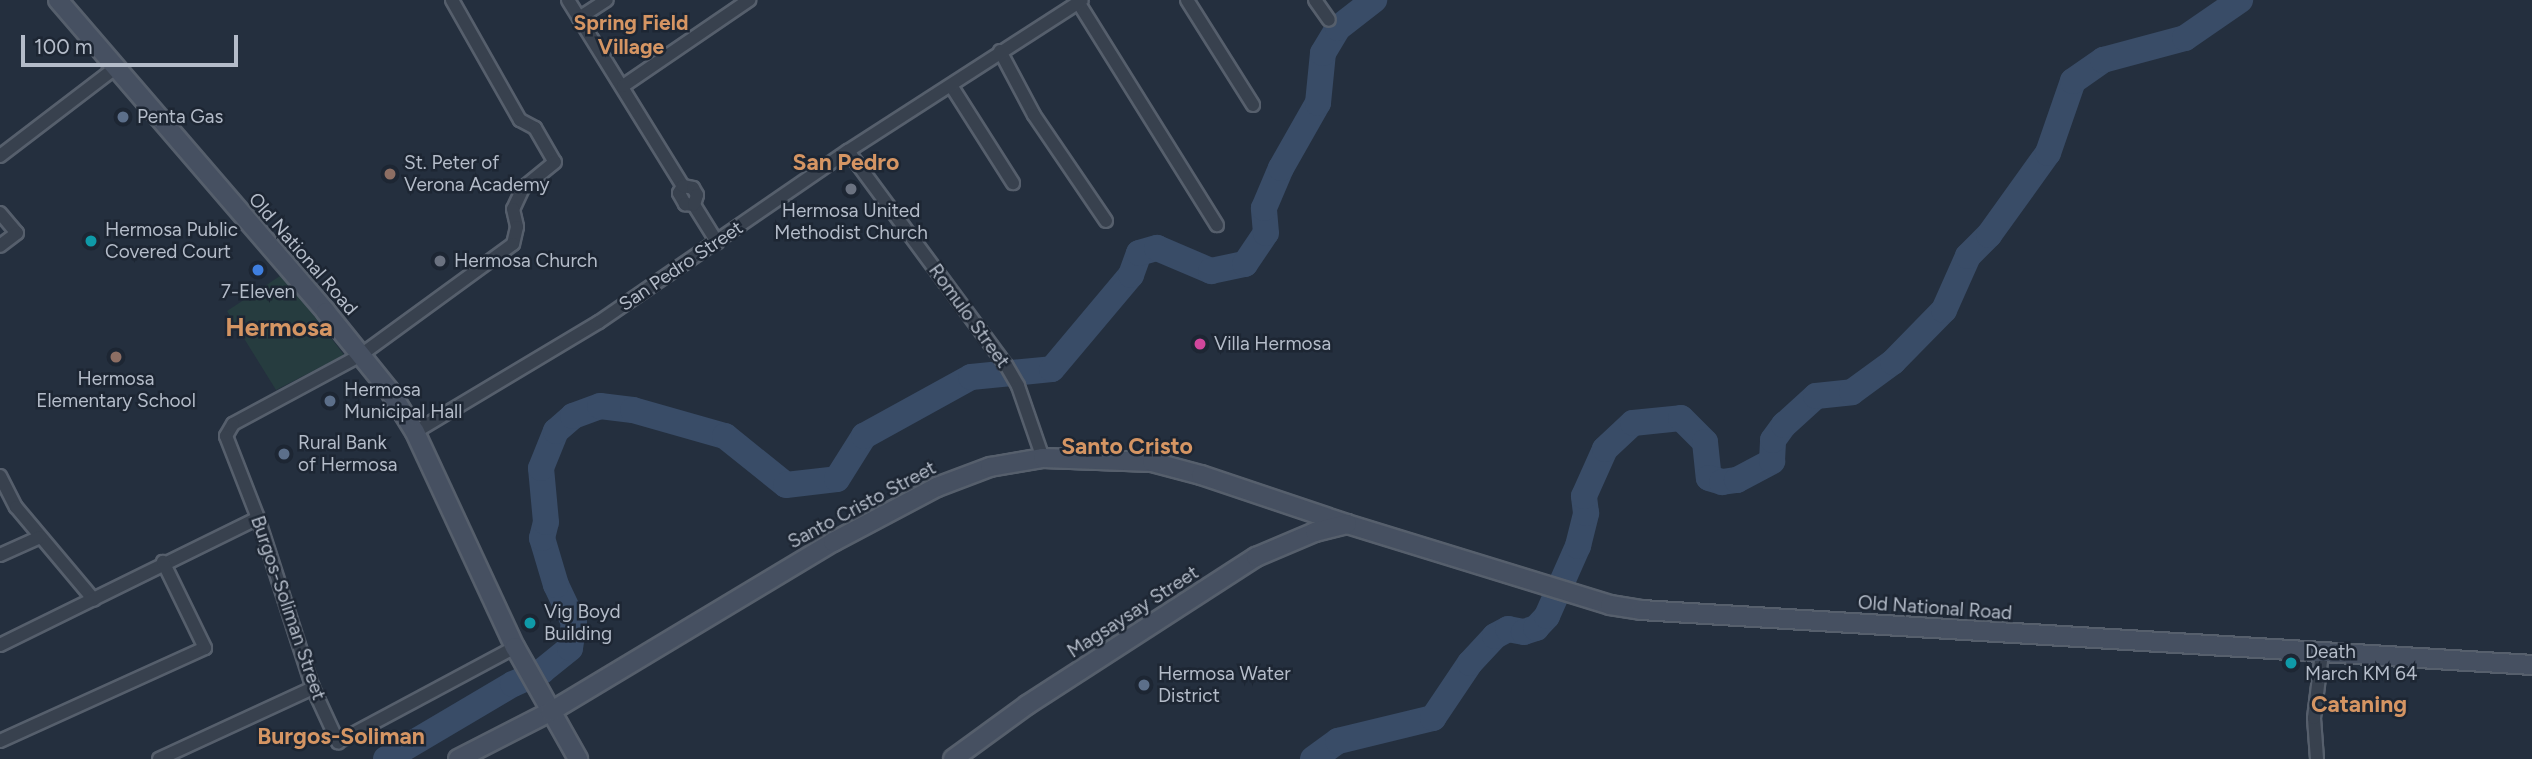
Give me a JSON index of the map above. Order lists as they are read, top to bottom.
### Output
{
  "streets": {
    "main road": ["Old National Road", "Santo Cristo Street", "Magsaysay Street"],
    "street": ["San Pedro Street", "Romulo Street", "Burgos-Soliman Street"]
  },
  "crossings": [
    ["Old National Road", "San Pedro Street"],
    ["Old National Road", "Santo Cristo Street"],
    ["Old National Road", "Burgos-Soliman Street"],
    ["Old National Road", "Magsaysay Street"],
    ["San Pedro Street", "Romulo Street"],
    ["Romulo Street", "Santo Cristo Street"],
    ["Santo Cristo Street", "Magsaysay Street"]
  ],
  "districts": [
    "Spring Field Village",
    "San Pedro",
    "Hermosa",
    "Santo Cristo",
    "Cataning",
    "Burgos-Soliman"
  ],
  "places": [
    "Penta Gas",
    "St. Peter of Verona Academy",
    "Hermosa United Methodist Church",
    "Hermosa Public Covered Court",
    "Hermosa Church",
    "7-Eleven",
    "Villa Hermosa",
    "Hermosa Elementary School",
    "Hermosa Municipal Hall",
    "Rural Bank of Hermosa",
    "Vig Boyd Building",
    "Death March KM 64",
    "Hermosa Water District"
  ],
  "scale_bar": "100 m"
}
